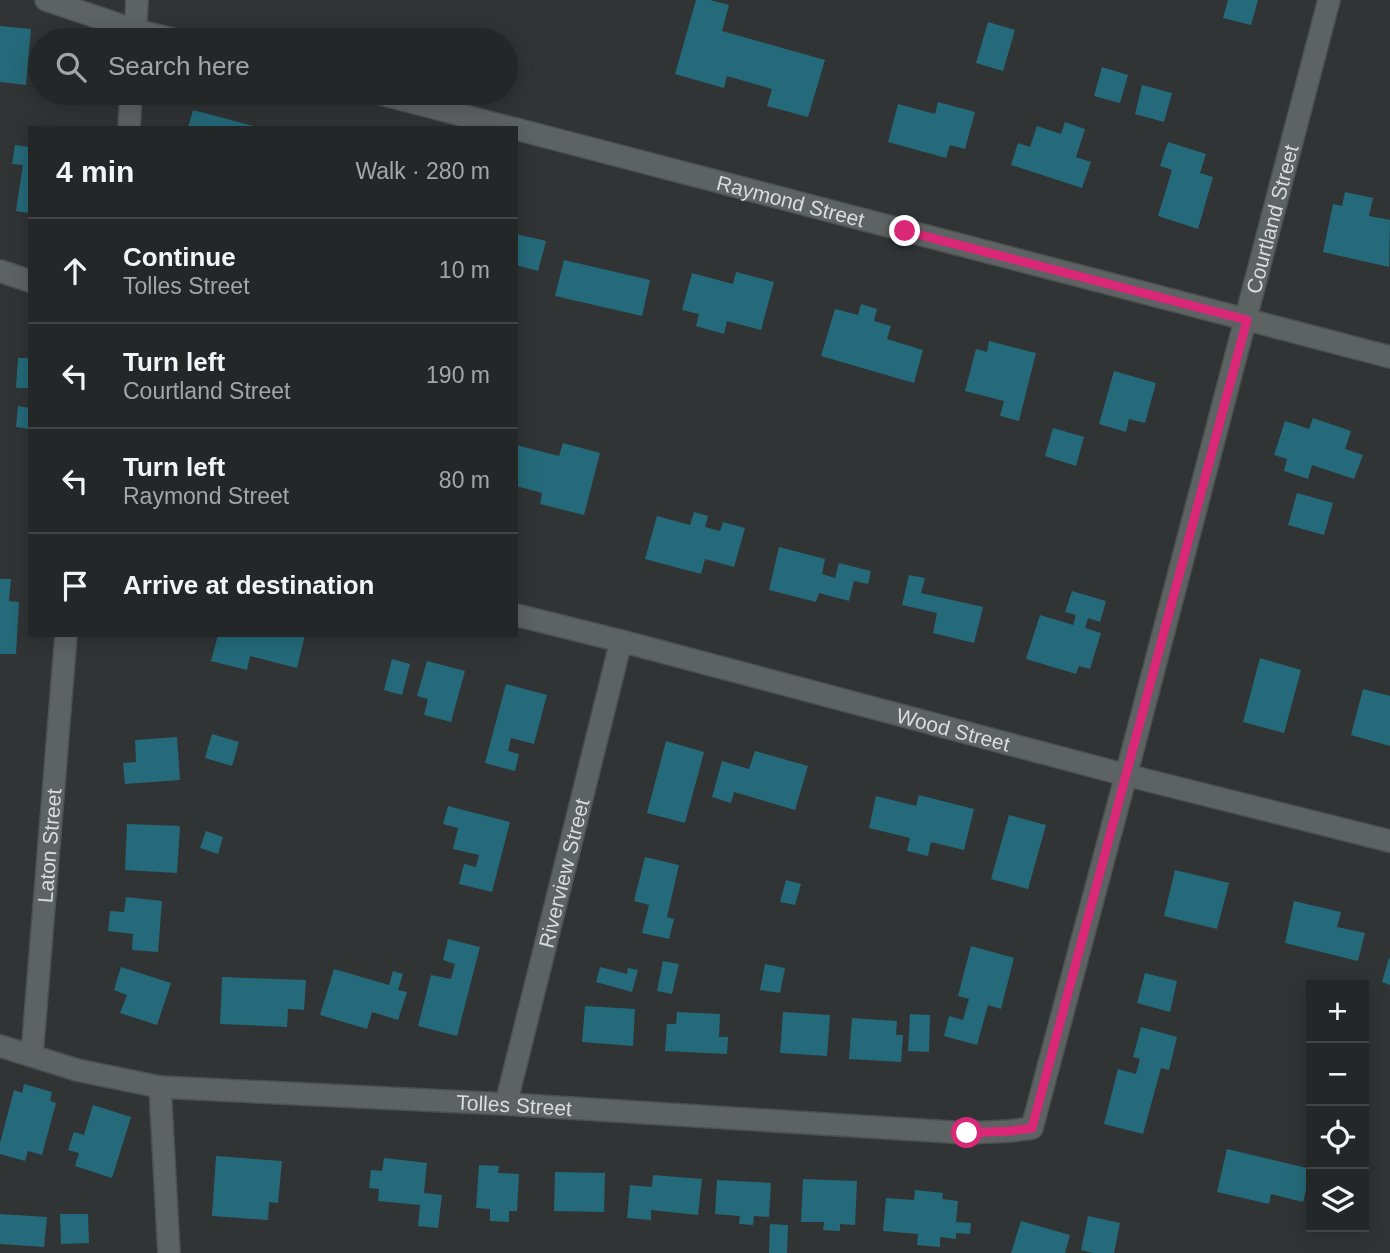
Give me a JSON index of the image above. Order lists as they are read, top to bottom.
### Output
{
  "streets": {
    "street": [
      "Raymond Street",
      "Courtland Street",
      "Wood Street",
      "Laton Street",
      "Riverview Street",
      "Tolles Street"
    ]
  },
  "crossings": [
    ["Raymond Street", "Courtland Street"],
    ["Courtland Street", "Wood Street"],
    ["Courtland Street", "Tolles Street"],
    ["Wood Street", "Riverview Street"],
    ["Laton Street", "Tolles Street"],
    ["Riverview Street", "Tolles Street"]
  ],
  "page": {
    "search": "Search here",
    "heading": ["4 min", "Walk · 280 m"],
    "list": [
      ["Continue", "Tolles Street", "10 m"],
      ["Turn left", "Courtland Street", "190 m"],
      ["Turn left", "Raymond Street", "80 m"],
      "Arrive at destination"
    ],
    "map_buttons": ["+", "−"]
  }
}
